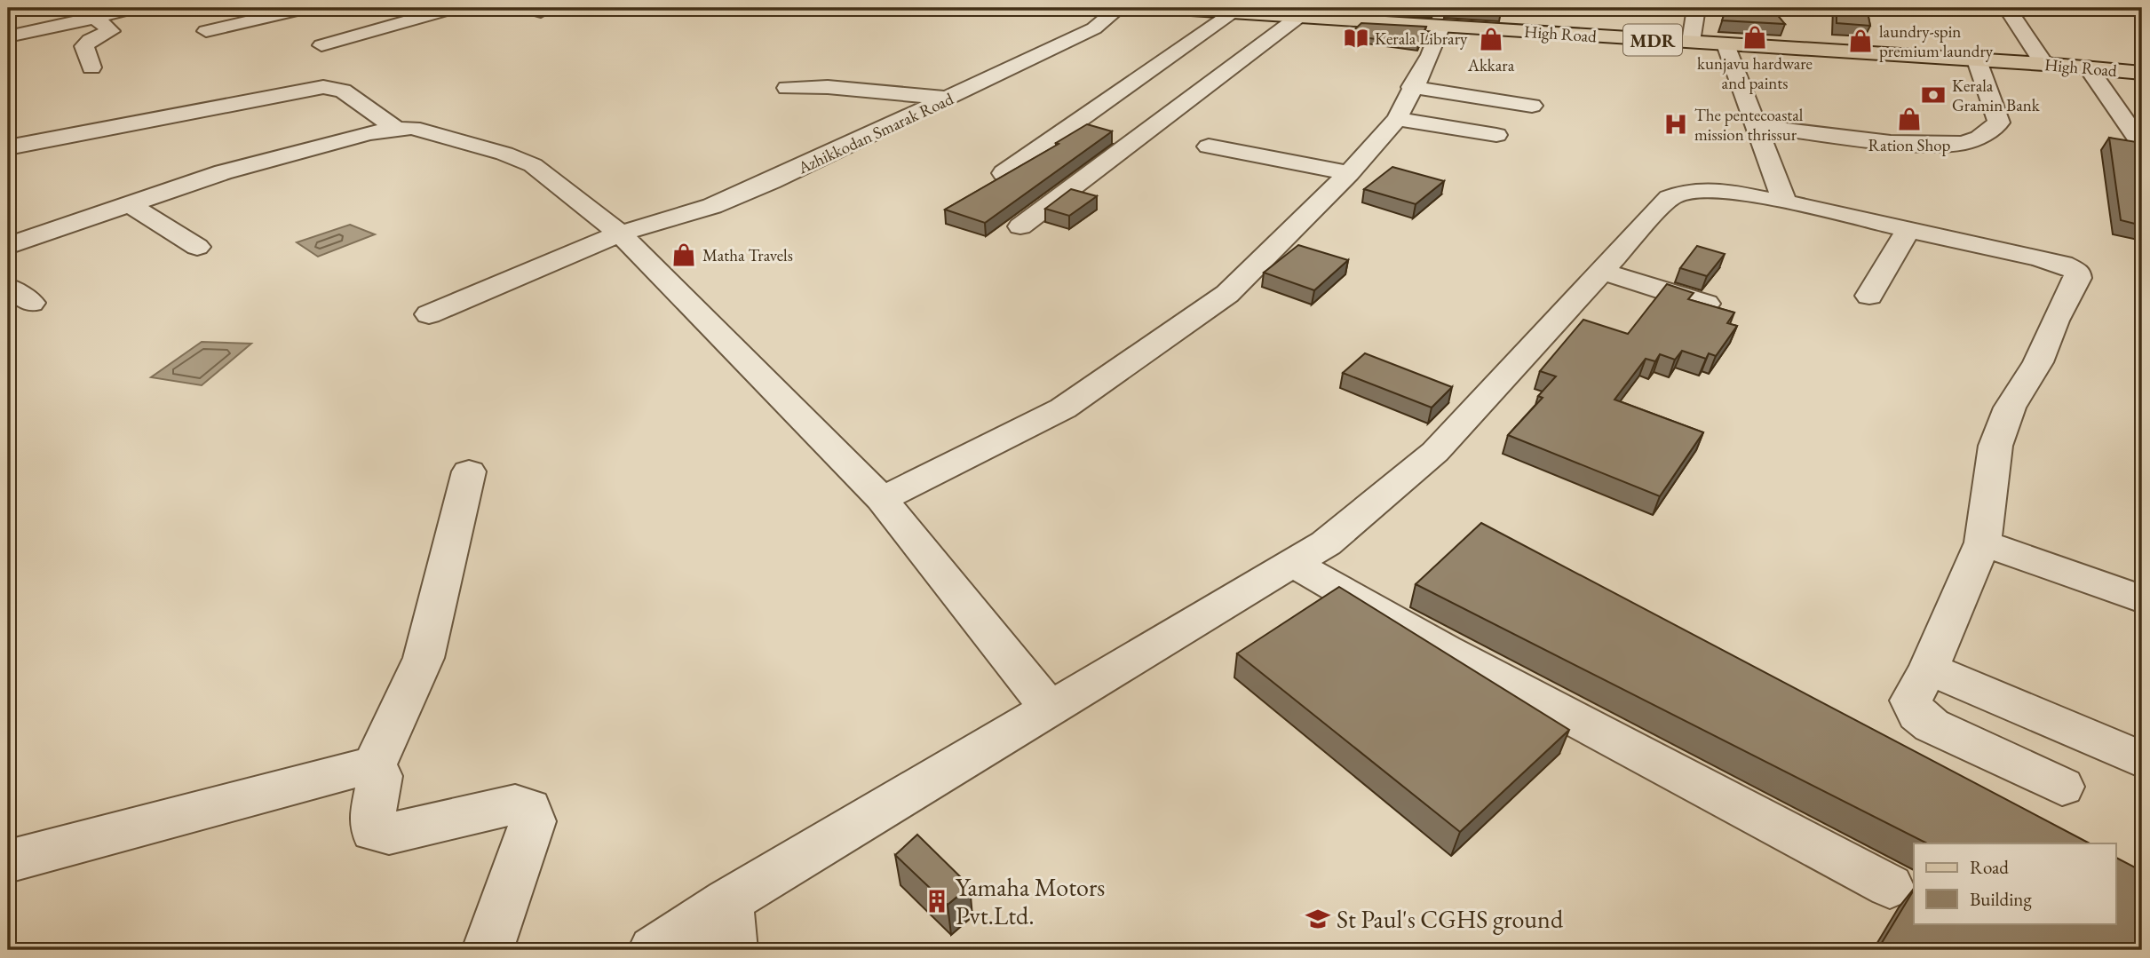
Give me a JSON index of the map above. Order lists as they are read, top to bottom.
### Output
{
  "streets": {
    "main road": ["High Road", "MDR"],
    "street": ["Azhikkodan Smarak Road"]
  },
  "places": {
    "shop": [
      "kunjavu hardware and paints",
      "Akkara",
      "laundry-spin premium laundry",
      "Ration Shop",
      "Matha Travels"
    ],
    "library": ["Kerala Library"],
    "bank": ["Kerala Gramin Bank"],
    "hospital": ["The pentecoastal mission thrissur"],
    "building": ["Yamaha Motors Pvt.Ltd."],
    "school or university": ["St Paul's CGHS ground"]
  },
  "legend": ["Road", "Building"]
}
